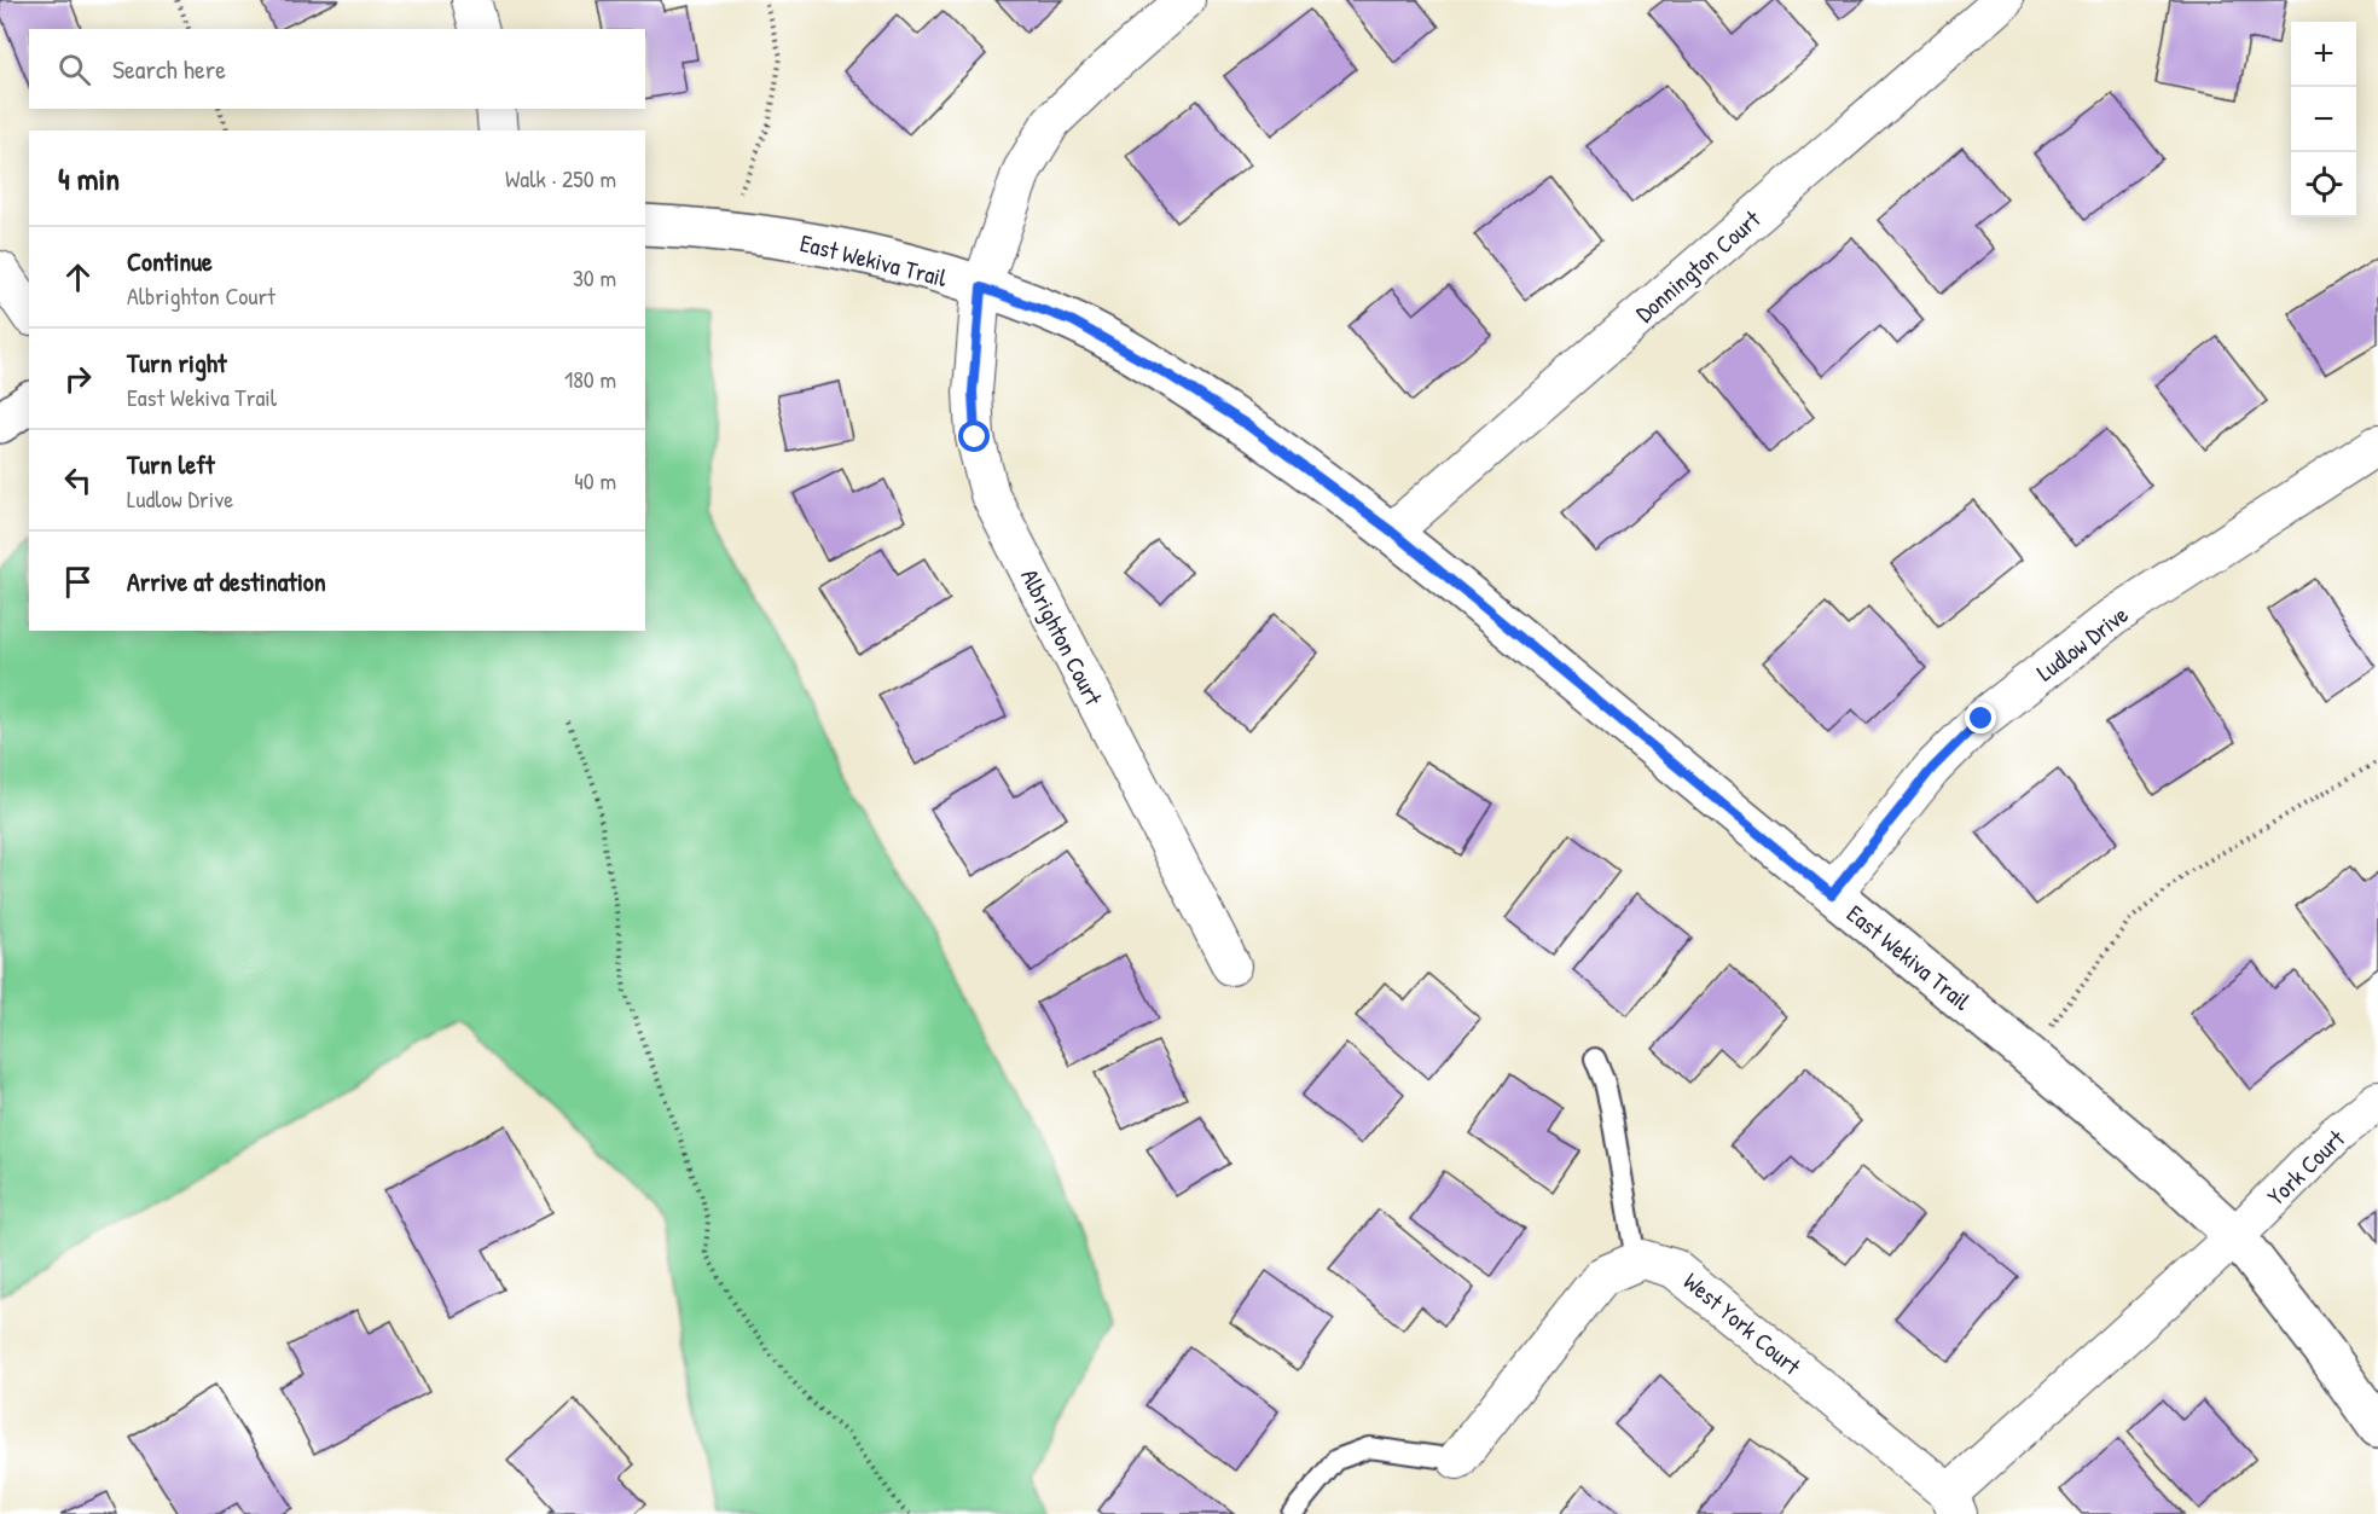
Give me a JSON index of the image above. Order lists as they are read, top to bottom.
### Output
{
  "streets": {
    "street": [
      "East Wekiva Trail",
      "Donnington Court",
      "Albrighton Court",
      "Ludlow Drive",
      "York Court",
      "West York Court"
    ]
  },
  "crossings": [
    ["East Wekiva Trail", "Donnington Court"],
    ["East Wekiva Trail", "Albrighton Court"],
    ["East Wekiva Trail", "Ludlow Drive"],
    ["East Wekiva Trail", "York Court"],
    ["East Wekiva Trail", "West York Court"],
    ["York Court", "West York Court"]
  ],
  "page": {
    "map_buttons": ["+", "−"],
    "search": "Search here",
    "heading": ["4 min", "Walk · 250 m"],
    "list": [
      ["Continue", "Albrighton Court", "30 m"],
      ["Turn right", "East Wekiva Trail", "180 m"],
      ["Turn left", "Ludlow Drive", "40 m"],
      "Arrive at destination"
    ]
  }
}
